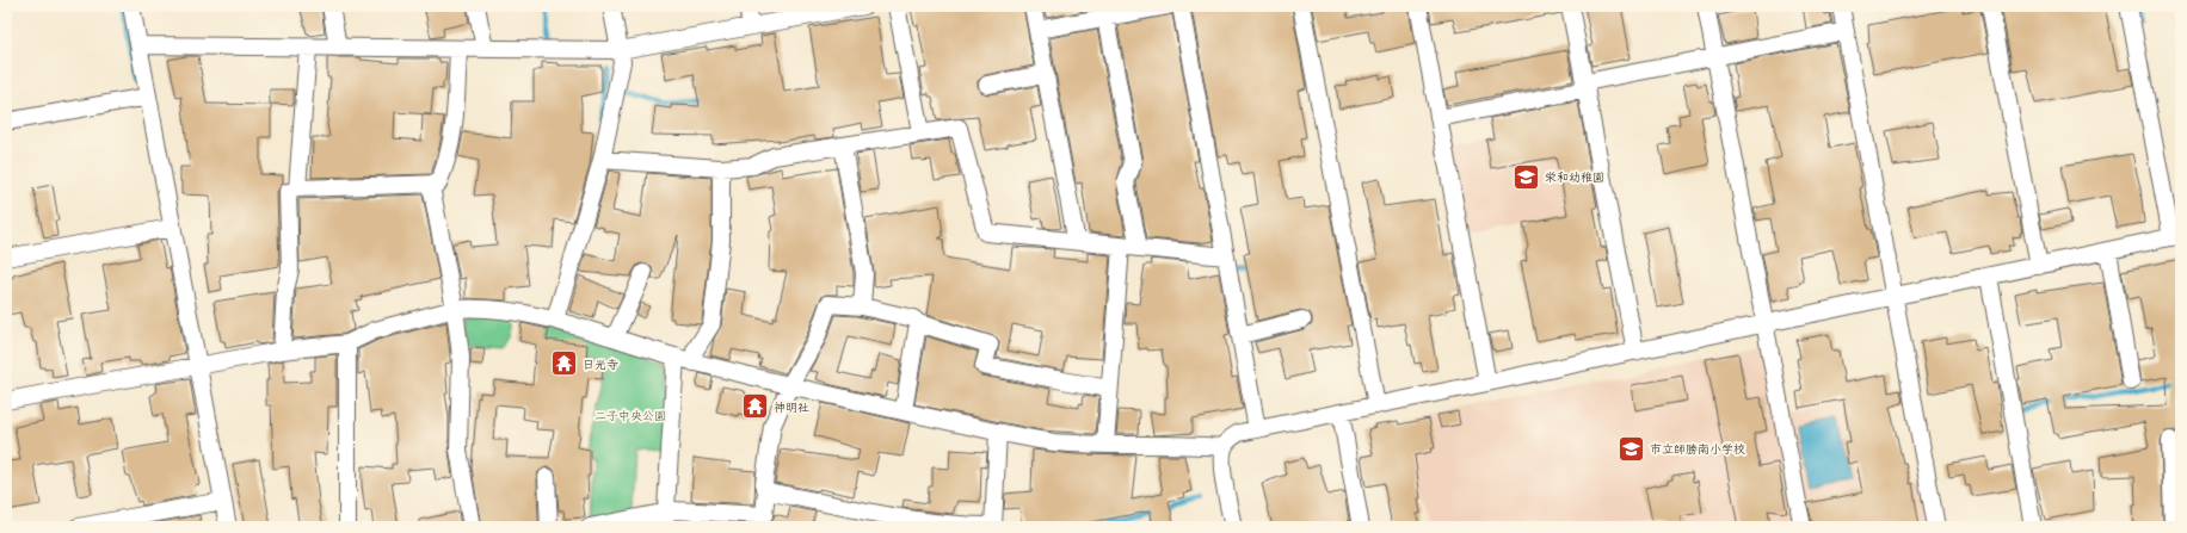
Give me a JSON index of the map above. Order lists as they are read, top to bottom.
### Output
{
  "parks": ["二子中央公園"],
  "places": {
    "school or university": ["栄和幼稚園", "市立師勝南小学校"],
    "temple": ["日光寺", "神明社"]
  }
}
